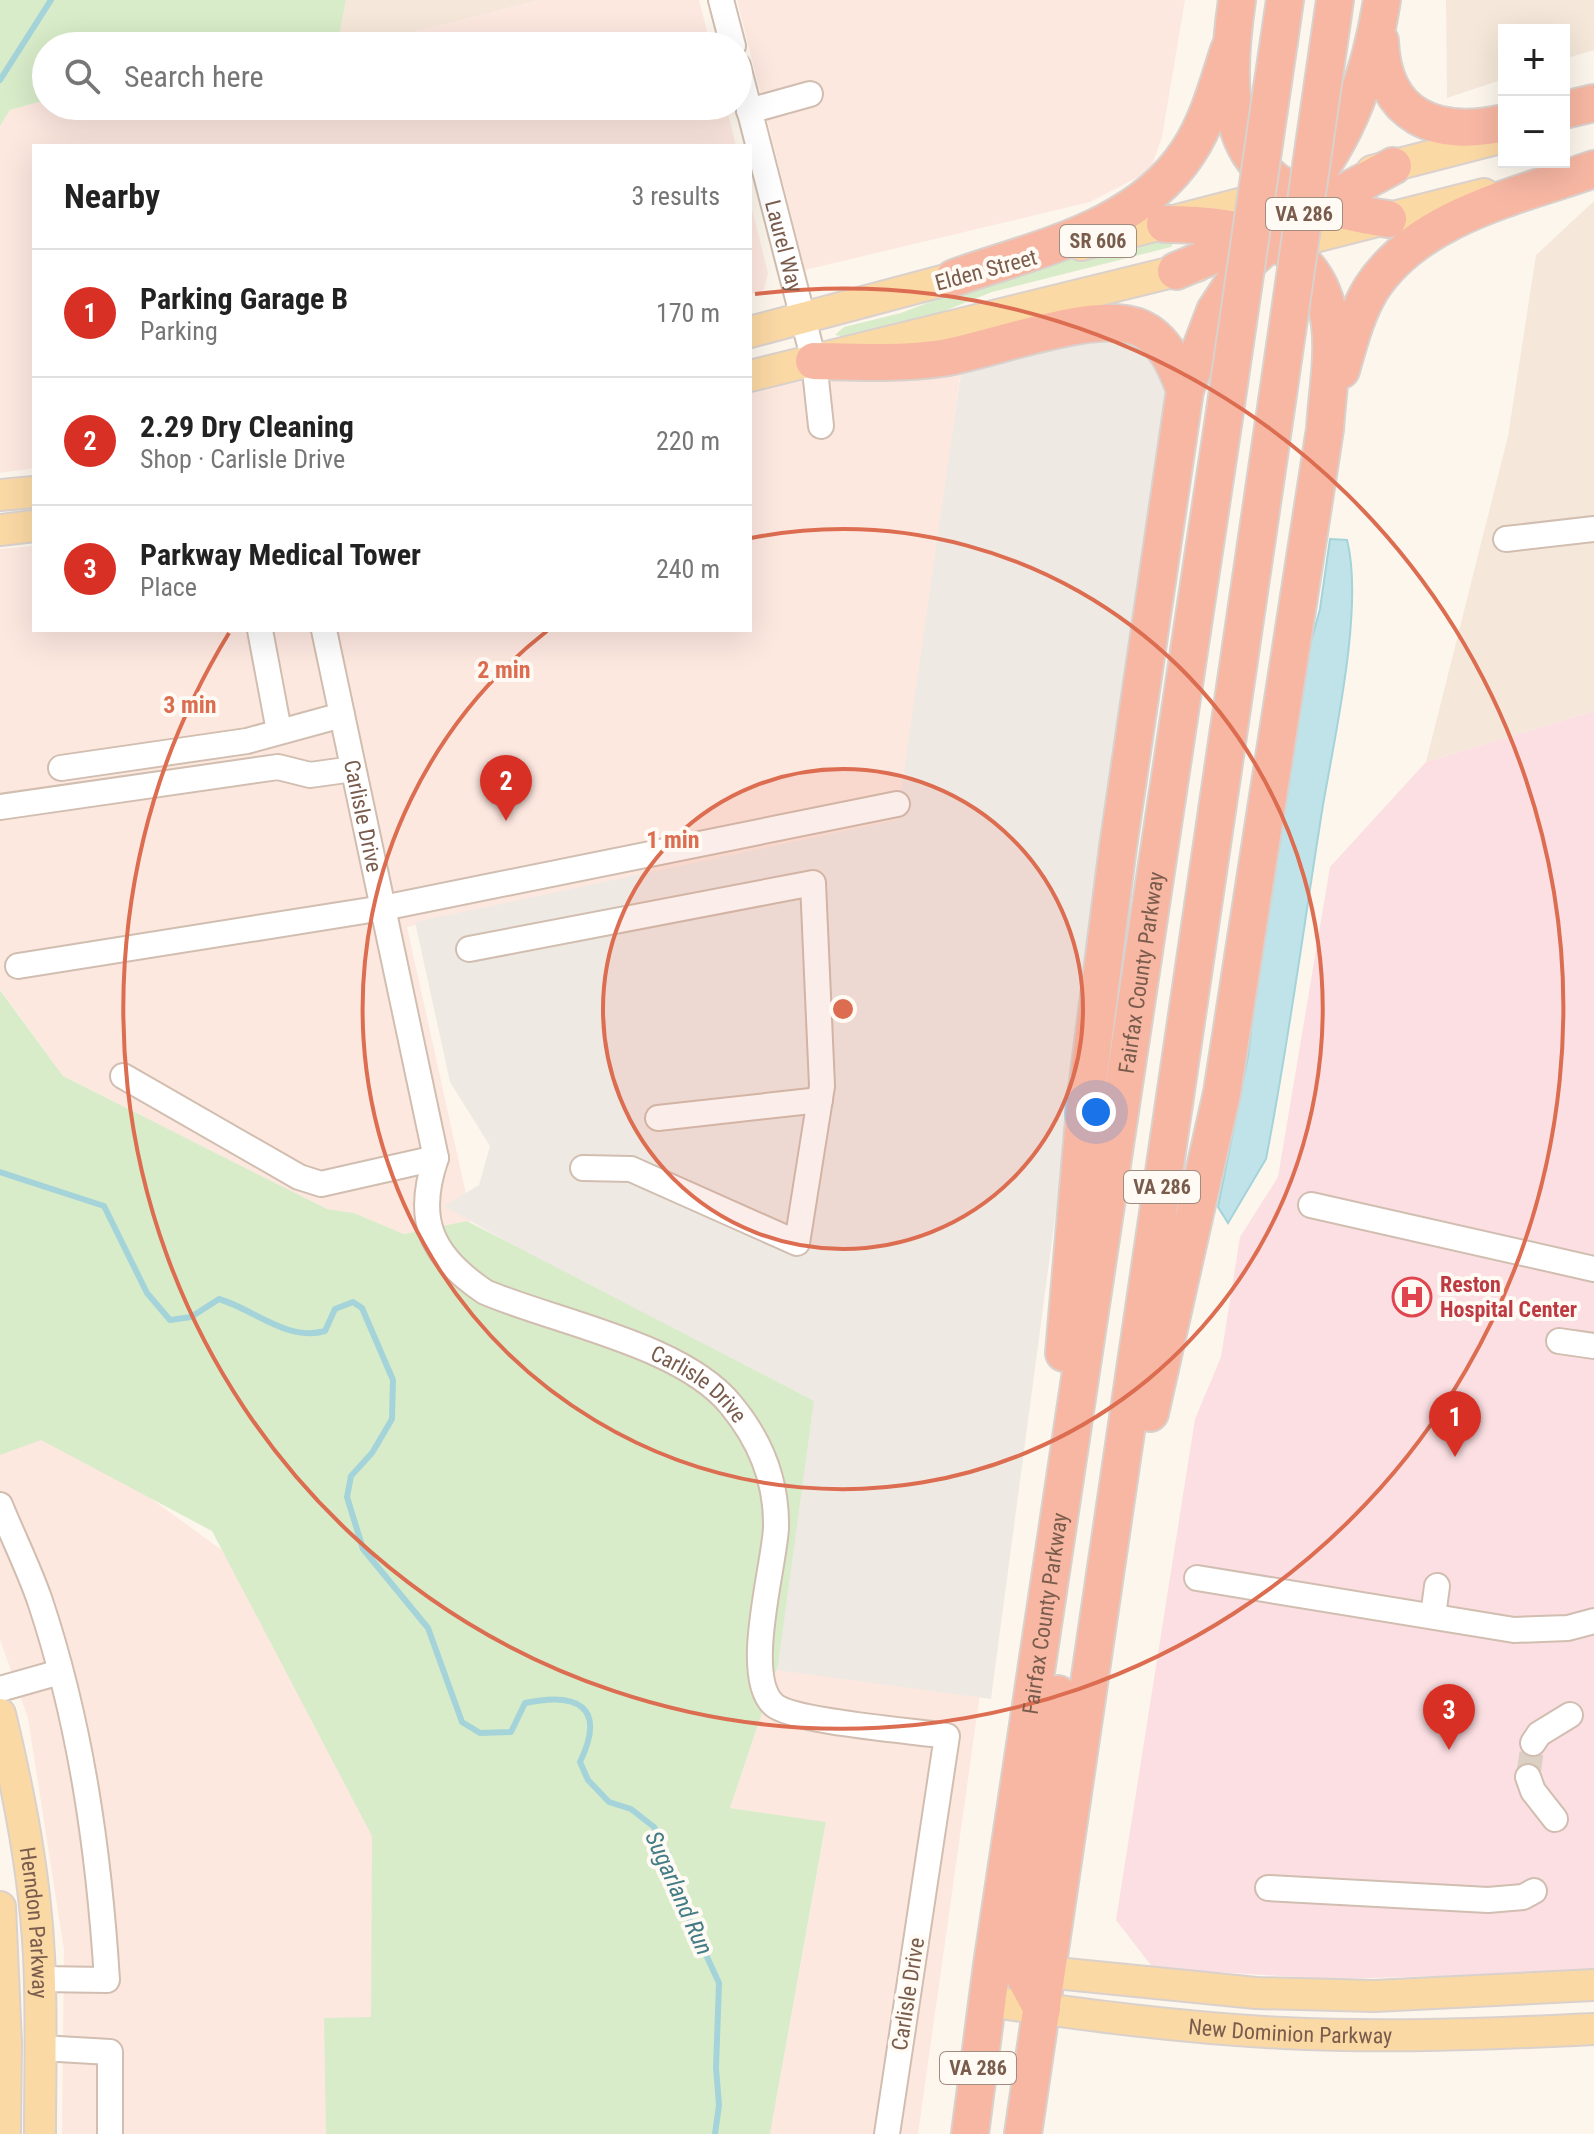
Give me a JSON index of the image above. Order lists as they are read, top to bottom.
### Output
{
  "streets": {
    "highway": ["VA 286", "Fairfax County Parkway"],
    "main road": [
      "SR 606",
      "Elden Street",
      "Herndon Parkway",
      "New Dominion Parkway"
    ],
    "street": ["Laurel Way", "Carlisle Drive"]
  },
  "crossings": [
    ["SR 606", "Laurel Way"],
    ["Laurel Way", "Elden Street"],
    ["Fairfax County Parkway", "New Dominion Parkway"]
  ],
  "water": ["Sugarland Run"],
  "places": {
    "hospital": ["Reston Hospital Center"]
  },
  "page": {
    "map_buttons": ["+", "−"],
    "search": "Search here",
    "heading": ["Nearby", "3 results"],
    "list": [
      {
        "mark": "1",
        "name": "Parking Garage B",
        "note": "Parking",
        "value": "170 m"
      },
      {
        "mark": "2",
        "name": "2.29 Dry Cleaning",
        "note": "Shop · Carlisle Drive",
        "value": "220 m"
      },
      {
        "mark": "3",
        "name": "Parkway Medical Tower",
        "note": "Place",
        "value": "240 m"
      }
    ],
    "pins": ["2", "1", "3"]
  },
  "rings": ["2 min", "3 min", "1 min"]
}
